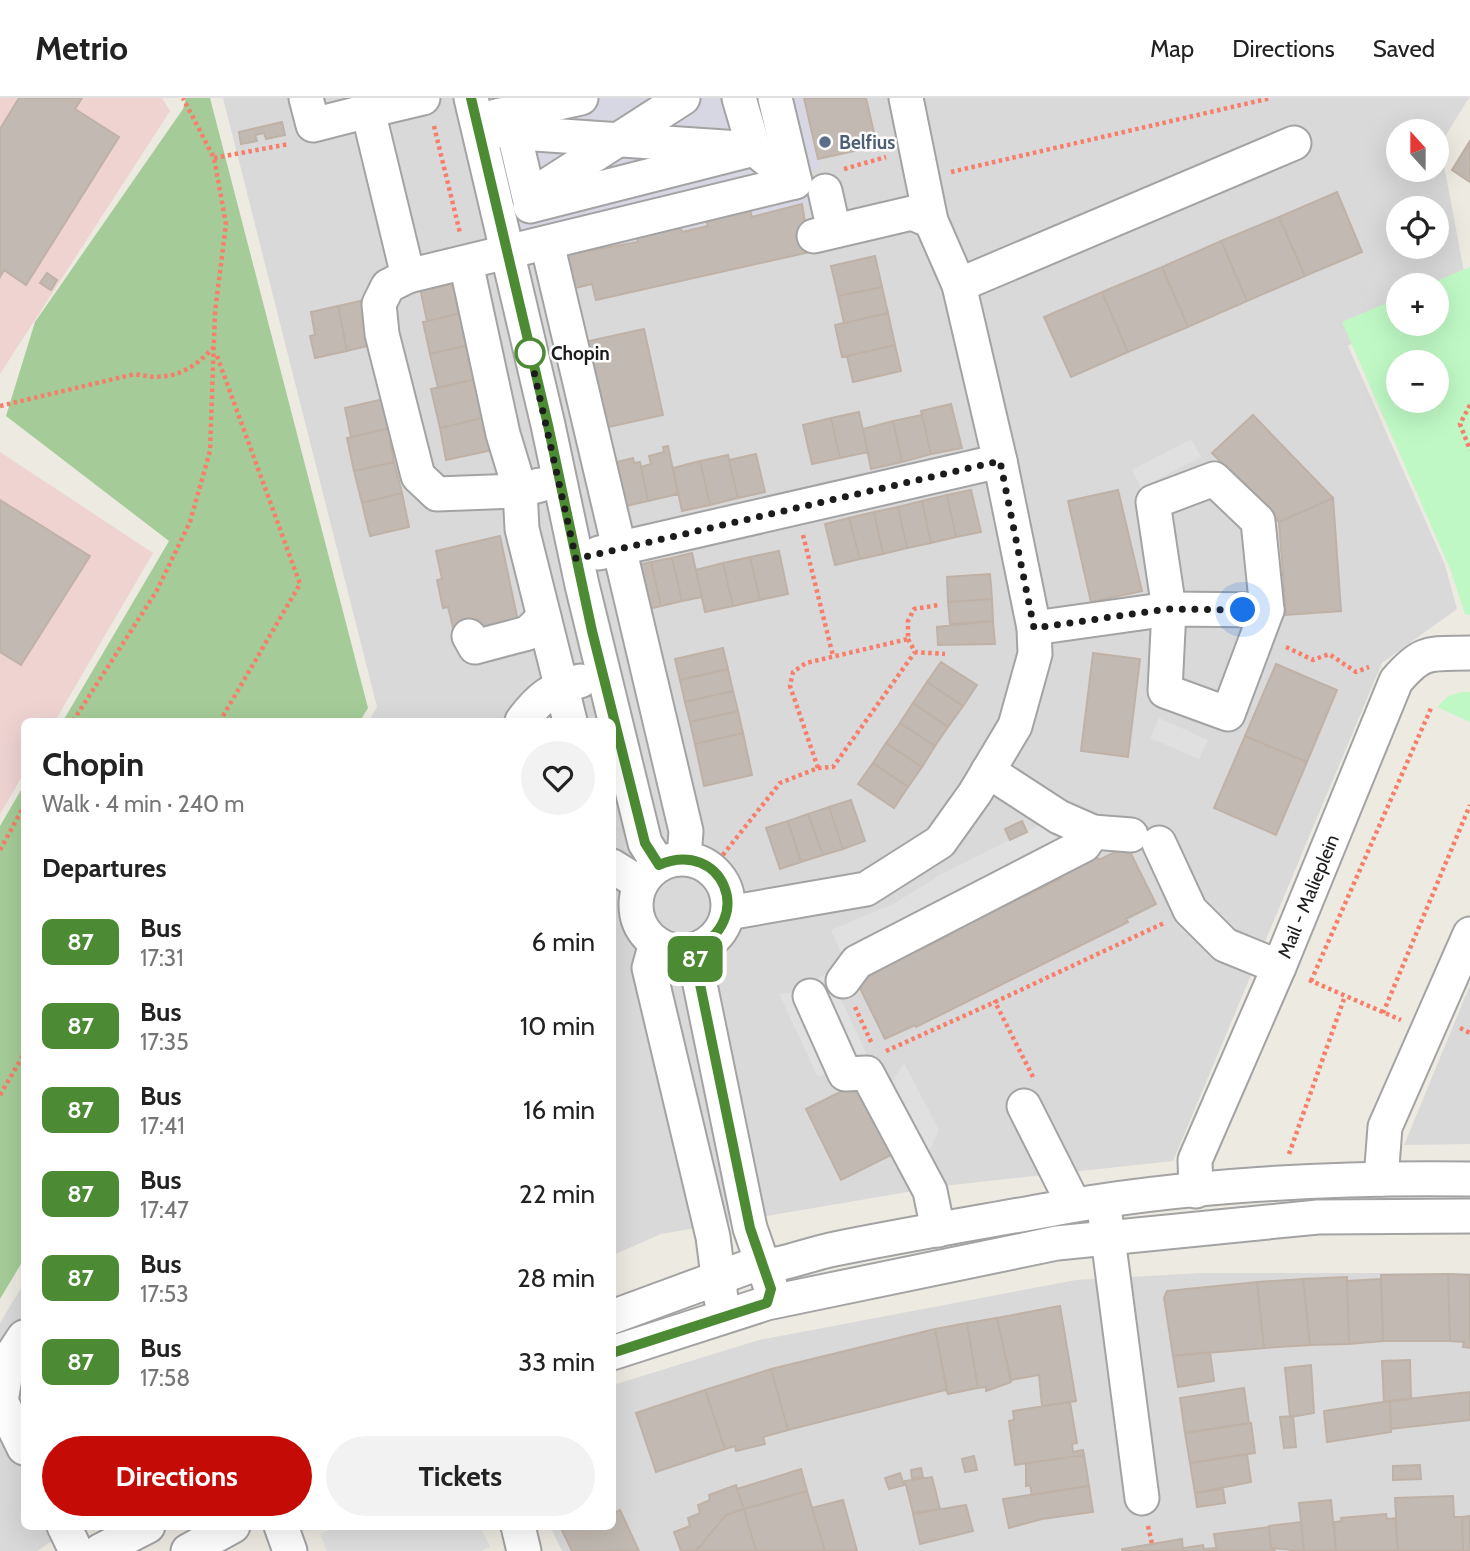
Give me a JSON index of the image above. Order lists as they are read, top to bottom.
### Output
{
  "streets": {
    "street": ["Mail - Malieplein"]
  },
  "places": ["Belfius", "Chopin"],
  "lines": ["bus line 87"],
  "north": "top",
  "page": {
    "header": "Metrio",
    "nav": ["Map", "Directions", "Saved"],
    "on_map": "87",
    "map_buttons": ["+", "−"],
    "heading": [
      ["Chopin", "Walk · 4 min · 240 m"],
      "Departures"
    ],
    "list": [
      {
        "mark": "87",
        "name": "Bus",
        "note": "17:31",
        "value": "6 min"
      },
      {
        "mark": "87",
        "name": "Bus",
        "note": "17:35",
        "value": "10 min"
      },
      {
        "mark": "87",
        "name": "Bus",
        "note": "17:41",
        "value": "16 min"
      },
      {
        "mark": "87",
        "name": "Bus",
        "note": "17:47",
        "value": "22 min"
      },
      {
        "mark": "87",
        "name": "Bus",
        "note": "17:53",
        "value": "28 min"
      },
      {
        "mark": "87",
        "name": "Bus",
        "note": "17:58",
        "value": "33 min"
      }
    ],
    "buttons": ["Directions", "Tickets"]
  }
}
